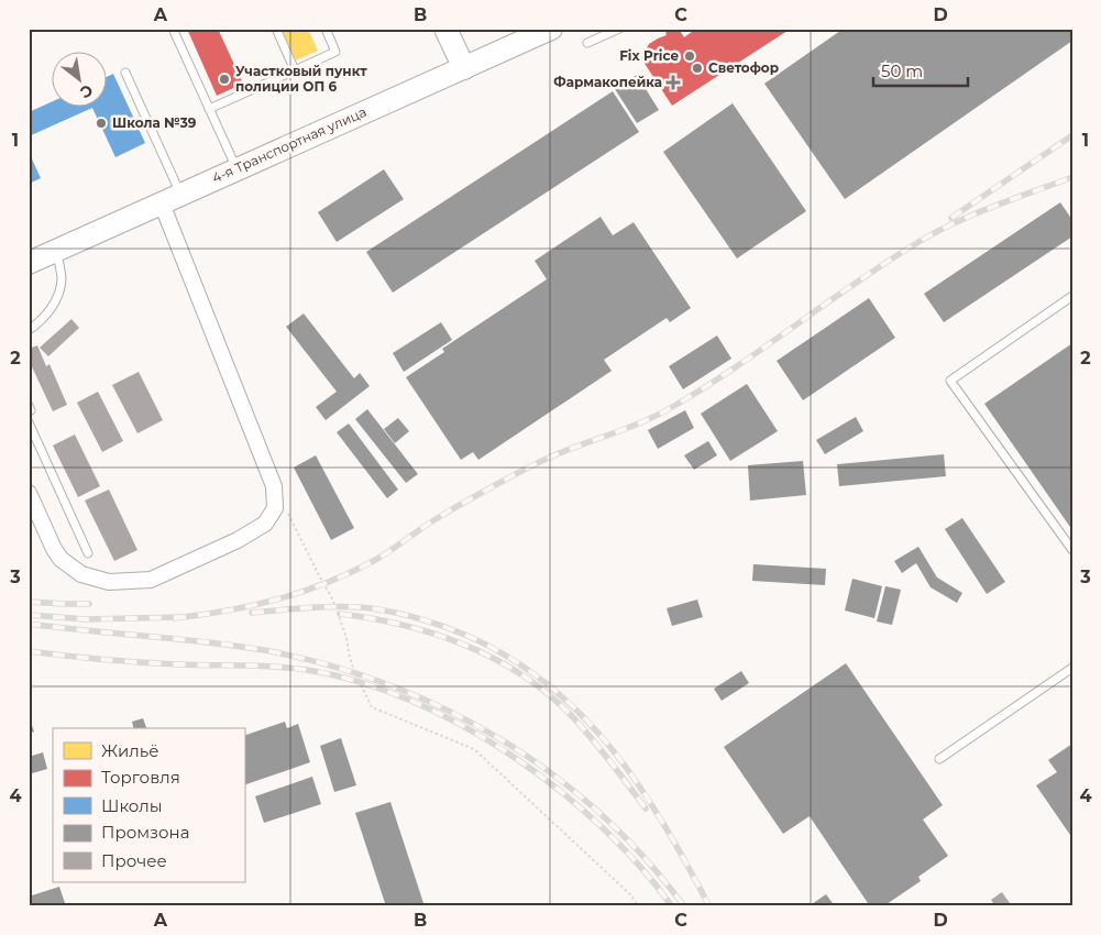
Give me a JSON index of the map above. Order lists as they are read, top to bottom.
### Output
{
  "streets": {
    "main road": ["4-я Транспортная улица"]
  },
  "places": {
    "other": [
      "Fix Price",
      "Светофор",
      "Участковый пункт полиции ОП 6",
      "Школа №39"
    ],
    "health": ["Фармакопейка"]
  },
  "legend": [
    "Жильё",
    "Торговля",
    "Школы",
    "Промзона",
    "Прочее"
  ],
  "scale_bar": "50 m",
  "north": "bottom right",
  "grid": {
    "columns": [
      "A",
      "B",
      "C",
      "D"
    ],
    "rows": [
      "1",
      "2",
      "3",
      "4"
    ]
  }
}
